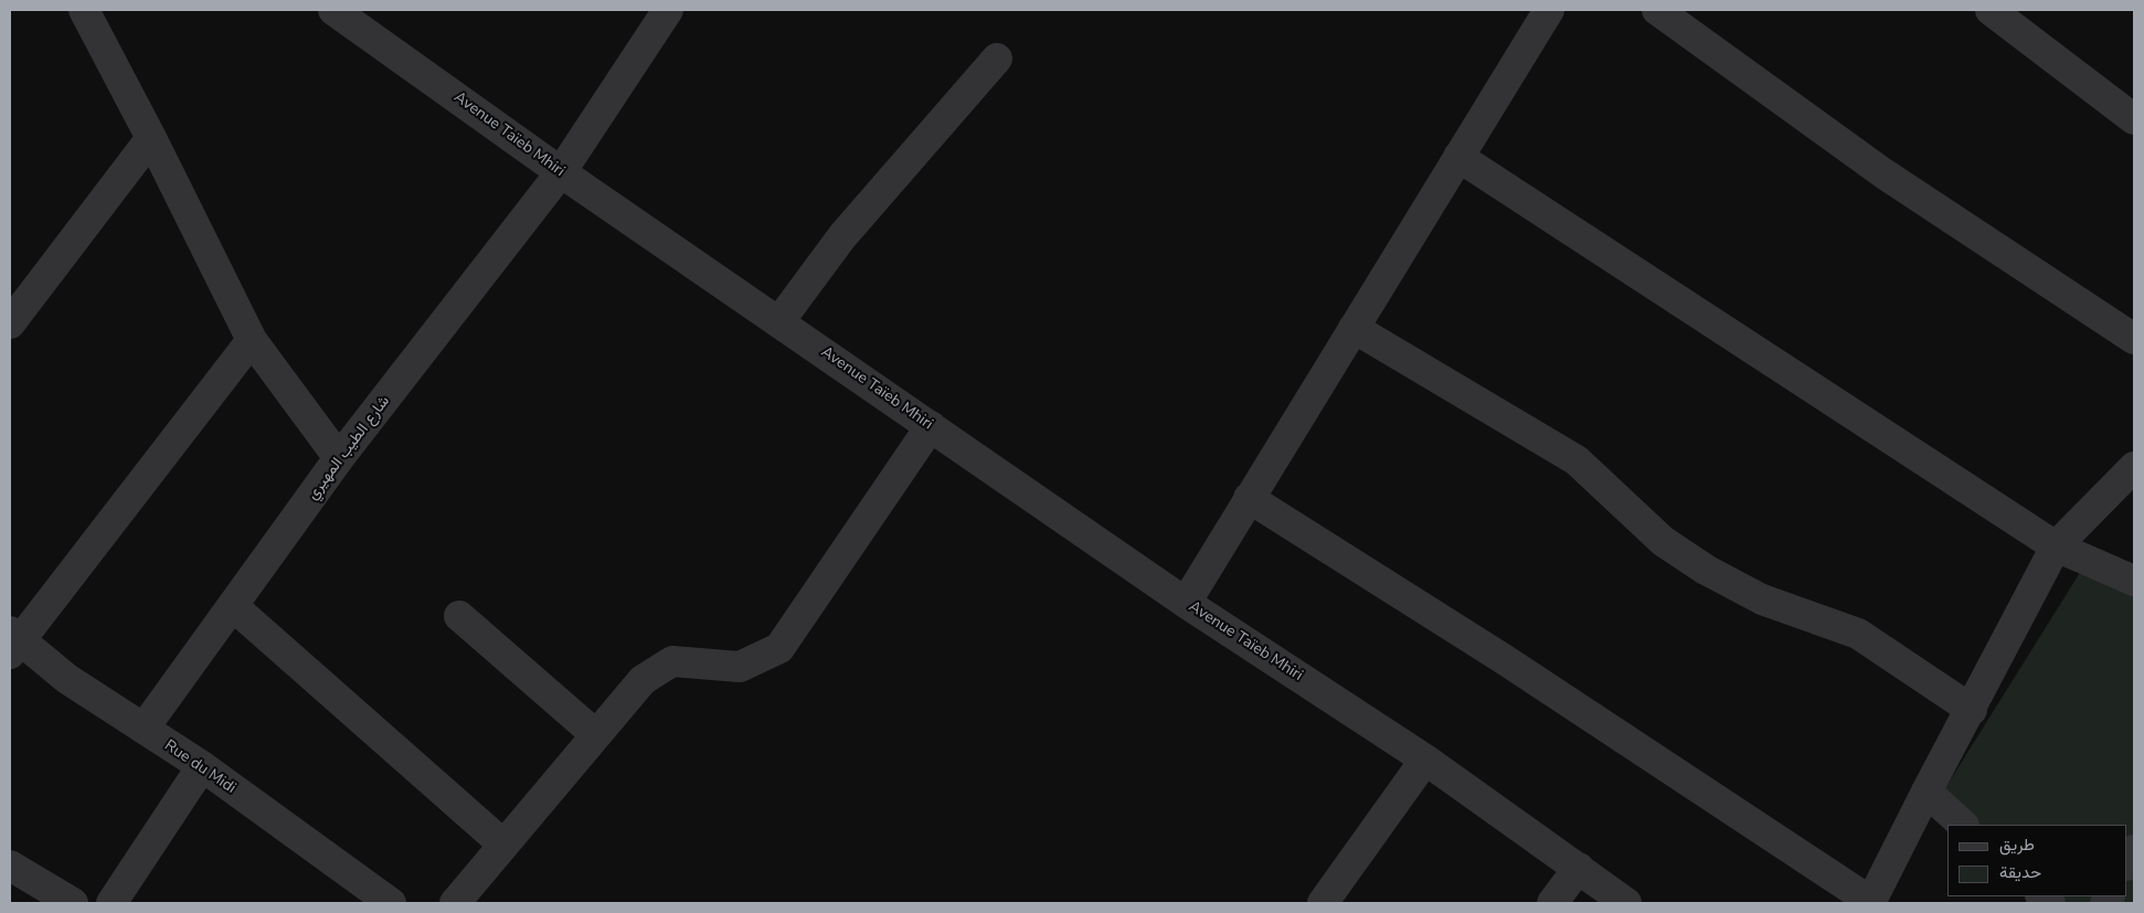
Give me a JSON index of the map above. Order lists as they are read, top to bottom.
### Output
{
  "streets": {
    "street": ["Avenue Taïeb Mhiri", "شارع الطيب المهيري", "Rue du Midi"]
  },
  "crossings": [
    ["Avenue Taïeb Mhiri", "شارع الطيب المهيري"],
    ["شارع الطيب المهيري", "Rue du Midi"]
  ],
  "legend": ["طريق", "حديقة"]
}
